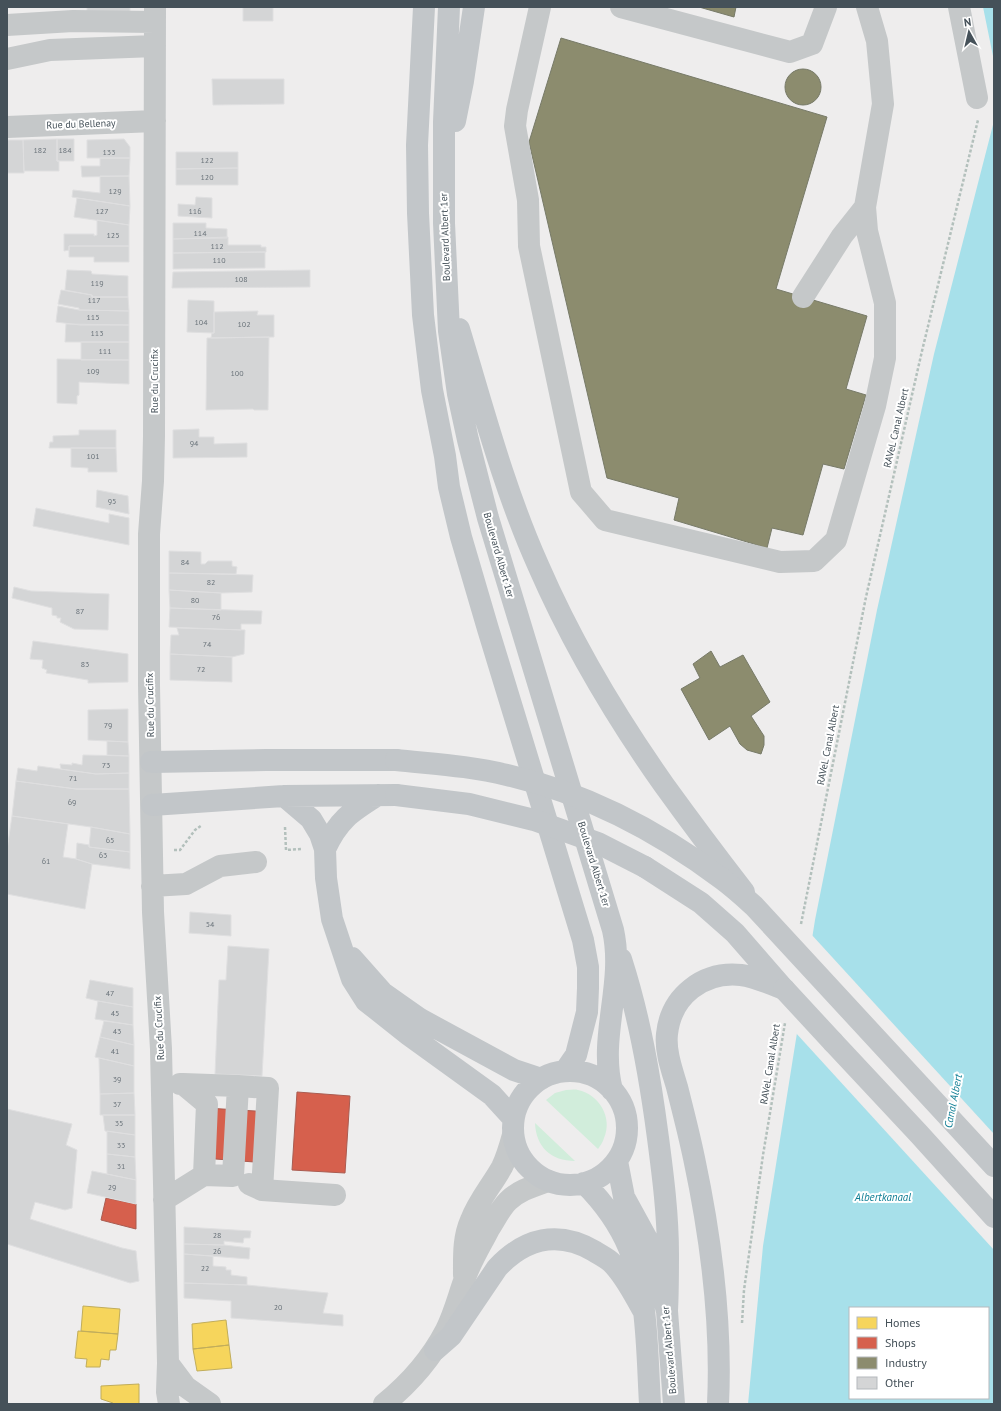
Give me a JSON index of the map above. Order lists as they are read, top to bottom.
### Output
{
  "streets": {
    "main road": ["Boulevard Albert 1er"],
    "street": ["Rue du Bellenay", "Rue du Crucifix"],
    "path": ["RAVeL Canal Albert"]
  },
  "crossings": [
    ["Rue du Bellenay", "Rue du Crucifix"]
  ],
  "water": ["Canal Albert", "Albertkanaal"],
  "house_numbers": [
    "182",
    "184",
    "133",
    "122",
    "120",
    "129",
    "127",
    "116",
    "114",
    "125",
    "112",
    "110",
    "108",
    "119",
    "117",
    "115",
    "104",
    "102",
    "113",
    "111",
    "109",
    "100",
    "94",
    "101",
    "95",
    "84",
    "82",
    "80",
    "87",
    "76",
    "74",
    "83",
    "72",
    "79",
    "73",
    "71",
    "69",
    "65",
    "63",
    "61",
    "54",
    "47",
    "45",
    "43",
    "41",
    "39",
    "37",
    "35",
    "33",
    "31",
    "29",
    "28",
    "26",
    "22",
    "20"
  ],
  "legend": [
    "Homes",
    "Shops",
    "Industry",
    "Other"
  ],
  "north": "top"
}
